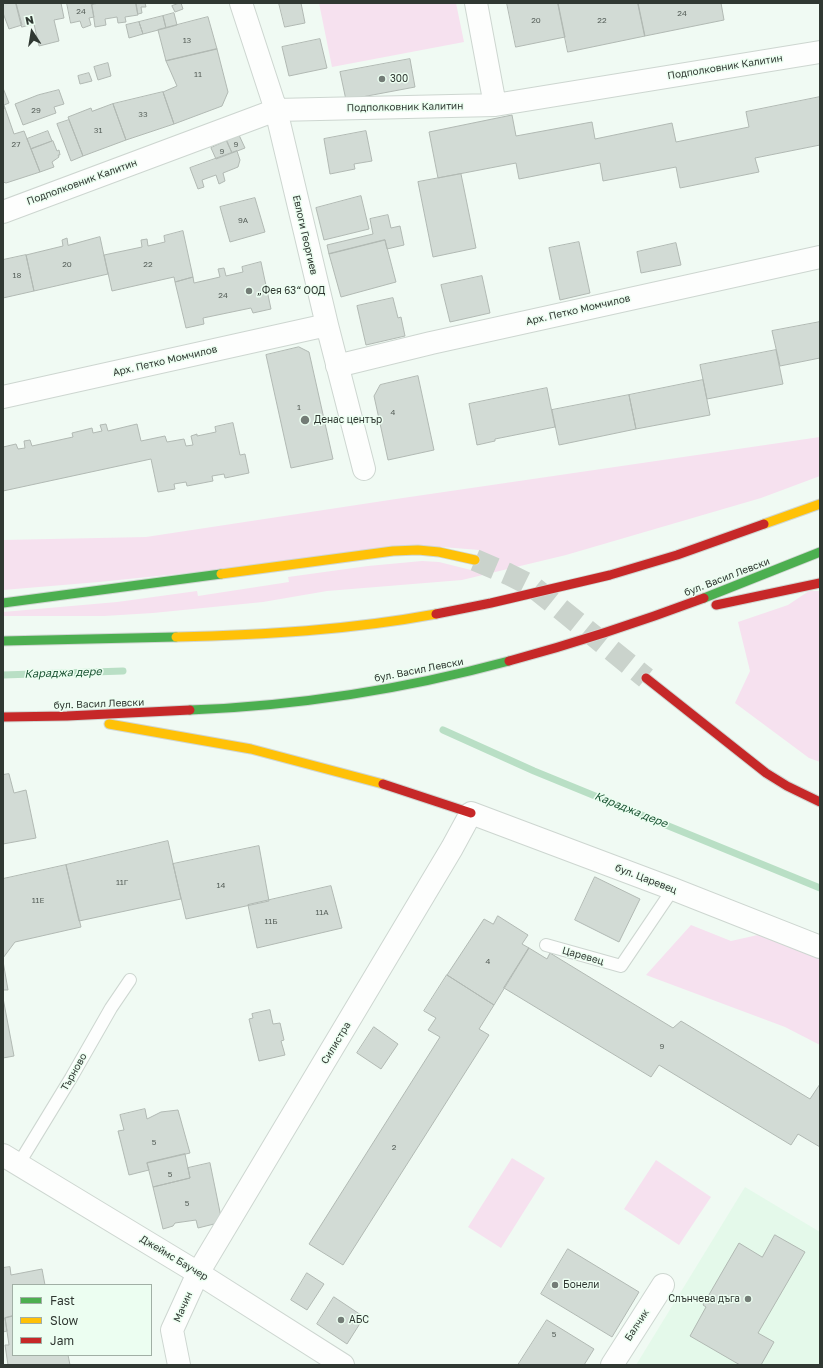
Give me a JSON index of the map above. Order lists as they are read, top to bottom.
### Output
{
  "streets": {
    "highway": ["бул. Васил Левски"],
    "street": [
      "Подполковник Калитин",
      "Евлоги Георгиев",
      "Арх. Петко Момчилов",
      "бул. Царевец",
      "Силистра",
      "Джеймс Баучер",
      "Мачин",
      "Балчик"
    ],
    "lane": ["Царевец", "Търново"]
  },
  "crossings": [
    ["Подполковник Калитин", "Евлоги Георгиев"],
    ["Евлоги Георгиев", "Арх. Петко Момчилов"],
    ["бул. Царевец", "Царевец"],
    ["бул. Царевец", "Силистра"],
    ["Силистра", "Джеймс Баучер"],
    ["Силистра", "Мачин"],
    ["Търново", "Джеймс Баучер"],
    ["Джеймс Баучер", "Мачин"]
  ],
  "water": ["Караджа дере"],
  "places": [
    "300",
    "„Фея 63“ ООД",
    "Денас център",
    "Бонели",
    "Слънчева дъга",
    "АБС"
  ],
  "house_numbers": [
    "24",
    "24",
    "20",
    "22",
    "13",
    "11",
    "29",
    "33",
    "31",
    "27",
    "9",
    "9",
    "9А",
    "20",
    "22",
    "18",
    "24",
    "1",
    "4",
    "11Г",
    "14",
    "11Е",
    "11А",
    "11Б",
    "4",
    "9",
    "5",
    "2",
    "5",
    "5",
    "5"
  ],
  "legend": ["Fast", "Slow", "Jam"],
  "north": "top"
}
